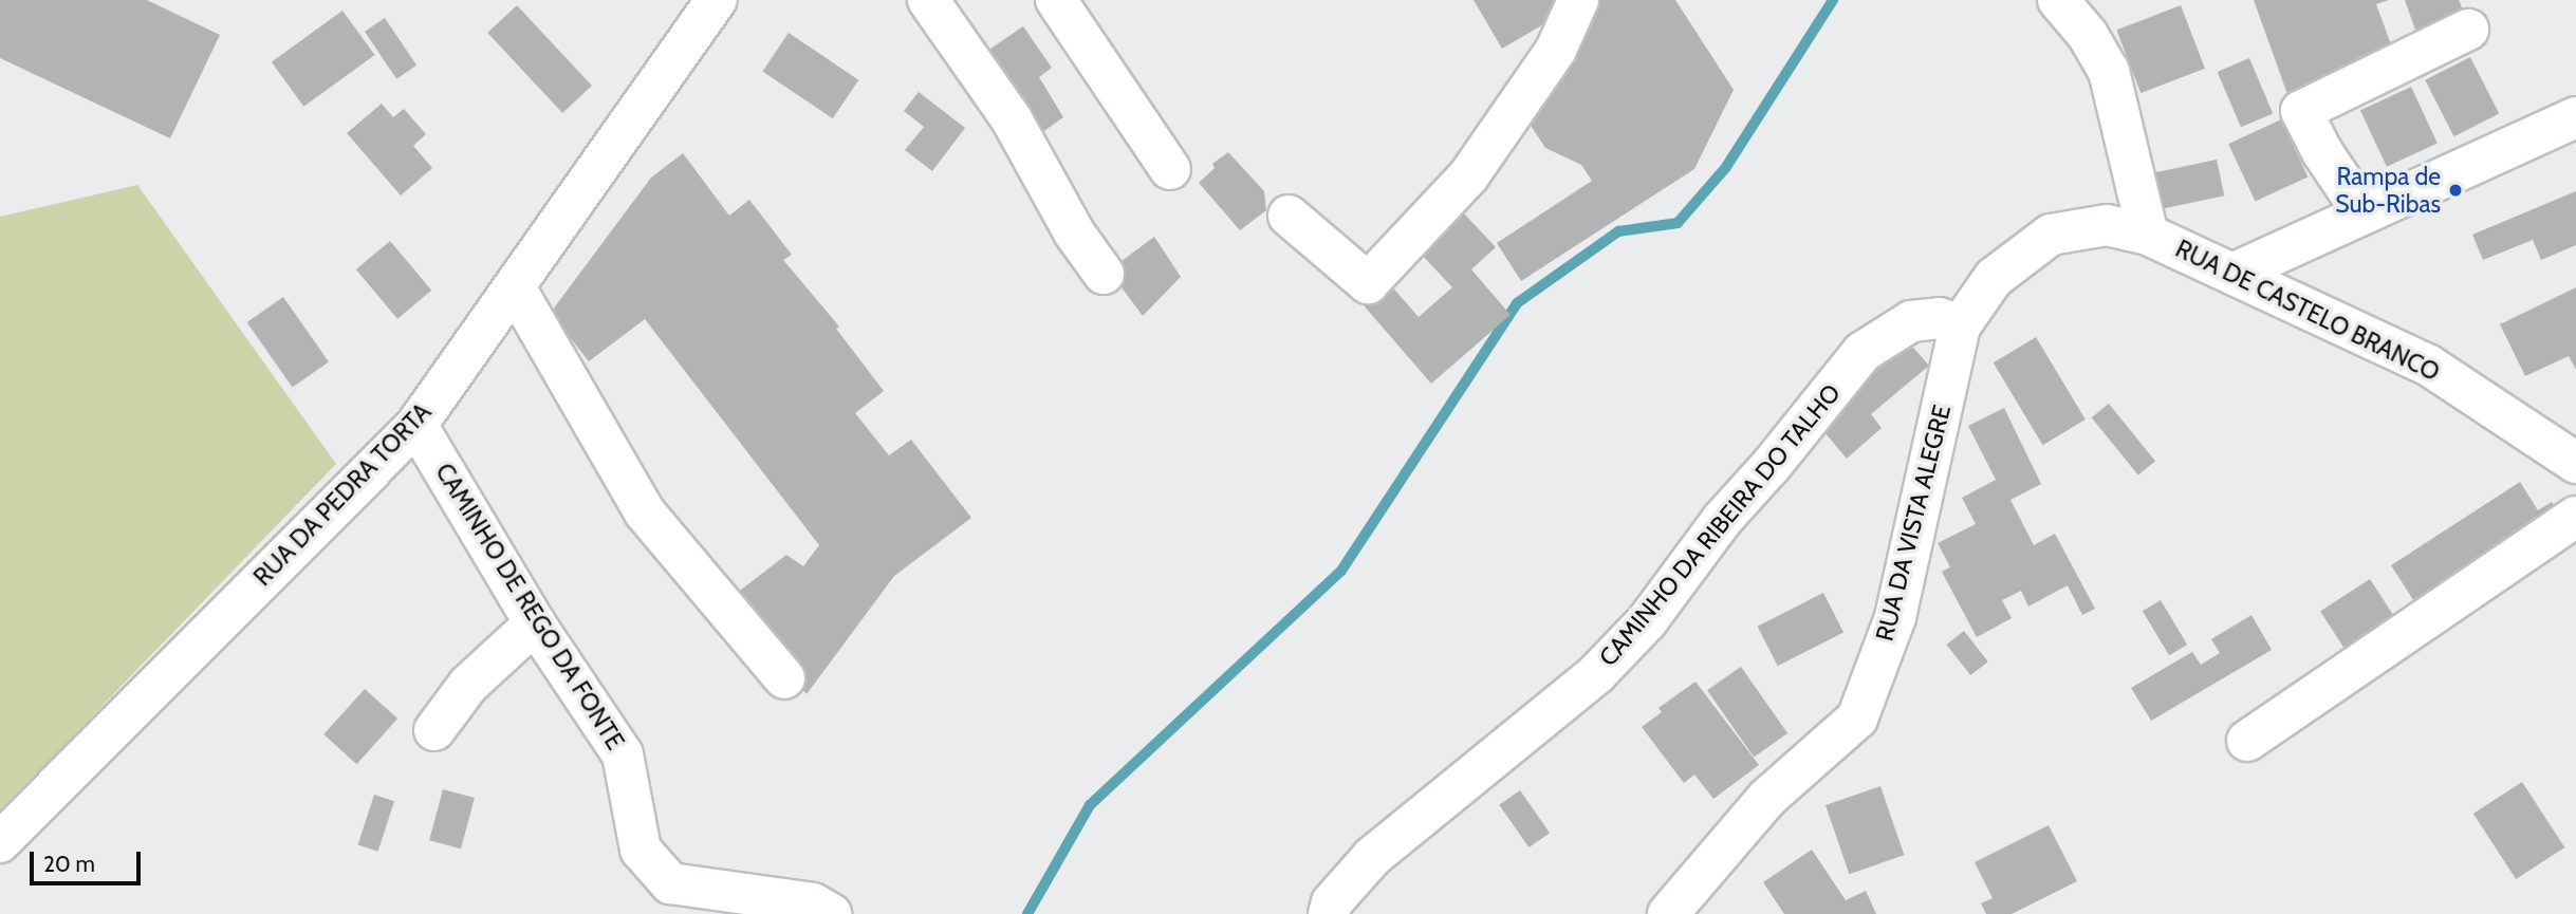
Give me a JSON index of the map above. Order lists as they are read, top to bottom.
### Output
{
  "streets": {
    "street": [
      "RUA DE CASTELO BRANCO",
      "RUA DA PEDRA TORTA",
      "RUA DA VISTA ALEGRE",
      "CAMINHO DA RIBEIRA DO TALHO",
      "CAMINHO DE REGO DA FONTE"
    ]
  },
  "crossings": [
    ["RUA DE CASTELO BRANCO", "RUA DA VISTA ALEGRE"],
    ["RUA DA PEDRA TORTA", "CAMINHO DE REGO DA FONTE"],
    ["RUA DA VISTA ALEGRE", "CAMINHO DA RIBEIRA DO TALHO"]
  ],
  "places": ["Rampa de Sub-Ribas"],
  "scale_bar": "20 m"
}
